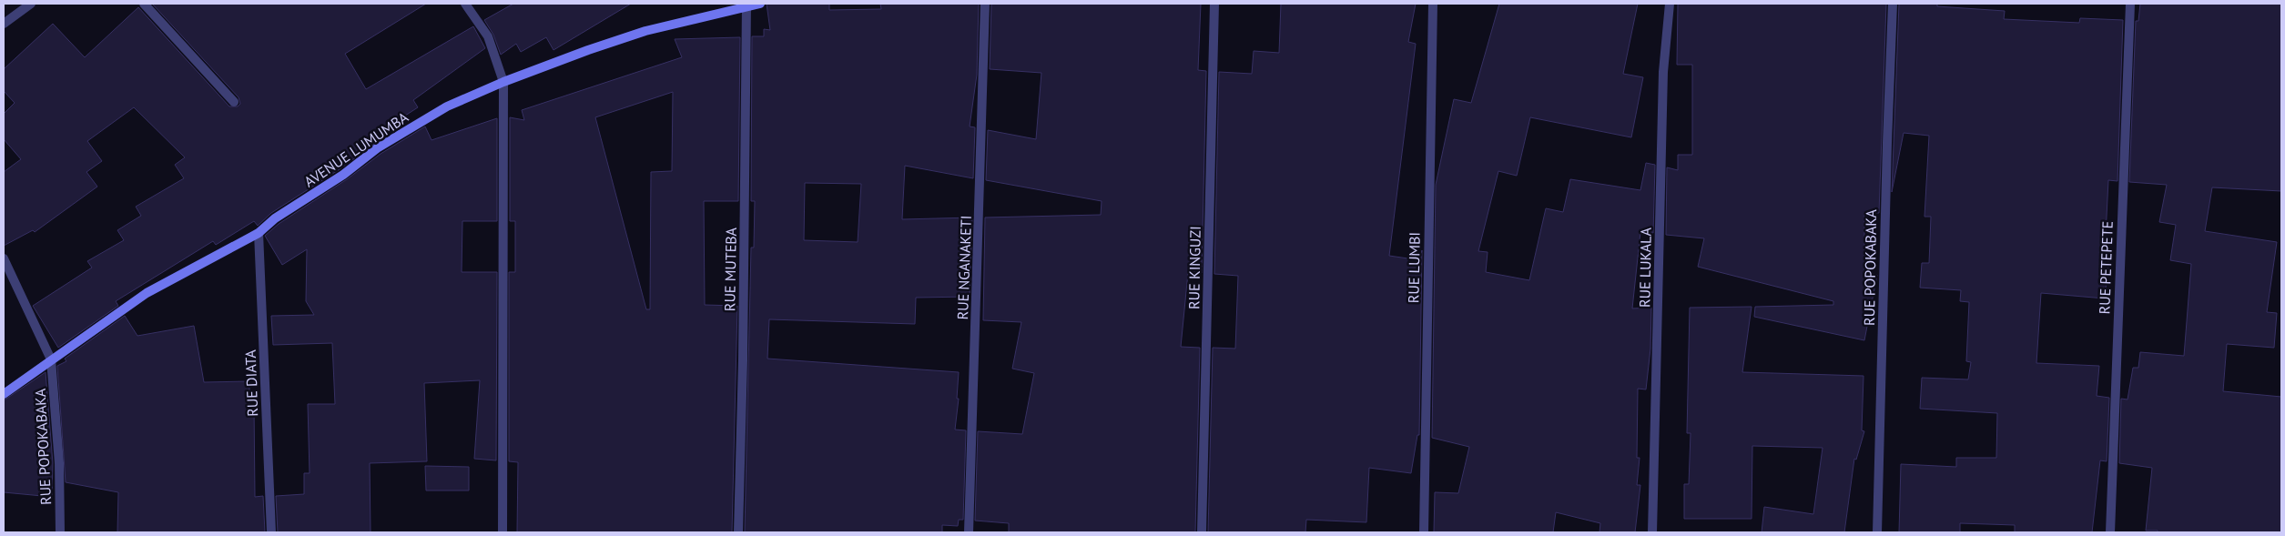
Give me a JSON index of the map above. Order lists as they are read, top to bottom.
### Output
{
  "streets": {
    "street": [
      "AVENUE LUMUMBA",
      "RUE NGANAKETI",
      "RUE KINGUZI",
      "RUE LUMBI",
      "RUE LUKALA",
      "RUE POPOKABAKA",
      "RUE PETEPETE",
      "RUE MUTEBA",
      "RUE DIATA"
    ]
  },
  "crossings": [
    ["AVENUE LUMUMBA", "RUE POPOKABAKA"],
    ["AVENUE LUMUMBA", "RUE MUTEBA"],
    ["AVENUE LUMUMBA", "RUE DIATA"]
  ]
}
